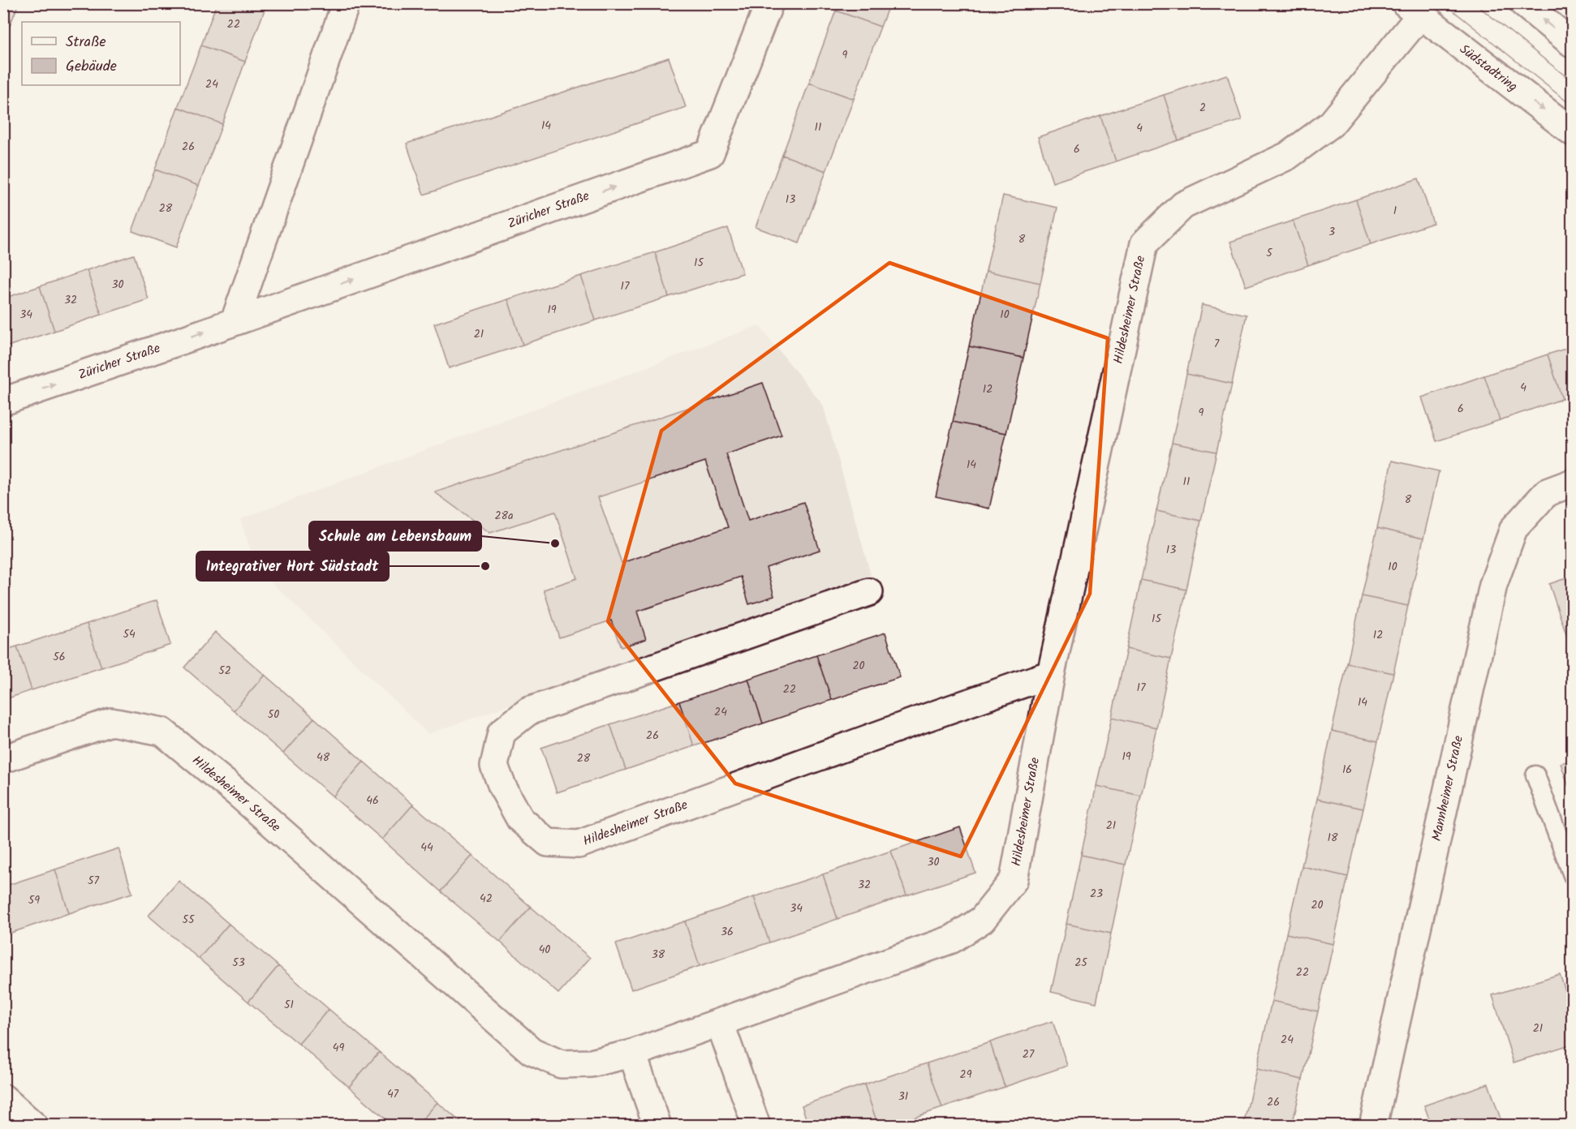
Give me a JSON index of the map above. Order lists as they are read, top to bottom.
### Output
{
  "streets": {
    "street": [
      "Südstadtring",
      "Züricher Straße",
      "Hildesheimer Straße",
      "Mannheimer Straße"
    ]
  },
  "crossings": [
    ["Südstadtring", "Hildesheimer Straße"]
  ],
  "one_way": ["Züricher Straße"],
  "places": ["Schule am Lebensbaum", "Integrativer Hort Südstadt"],
  "house_numbers": [
    "22",
    "9",
    "24",
    "2",
    "14",
    "11",
    "4",
    "26",
    "6",
    "13",
    "28",
    "1",
    "3",
    "8",
    "5",
    "15",
    "30",
    "17",
    "32",
    "19",
    "34",
    "10",
    "21",
    "7",
    "4",
    "12",
    "6",
    "9",
    "14",
    "11",
    "8",
    "28a",
    "13",
    "10",
    "15",
    "54",
    "12",
    "56",
    "20",
    "52",
    "17",
    "22",
    "14",
    "24",
    "50",
    "26",
    "19",
    "48",
    "28",
    "16",
    "46",
    "21",
    "18",
    "44",
    "30",
    "57",
    "32",
    "23",
    "42",
    "59",
    "20",
    "34",
    "55",
    "36",
    "40",
    "38",
    "53",
    "25",
    "22",
    "51",
    "21",
    "24",
    "49",
    "27",
    "29",
    "47",
    "31",
    "26"
  ],
  "legend": ["Straße", "Gebäude"]
}
